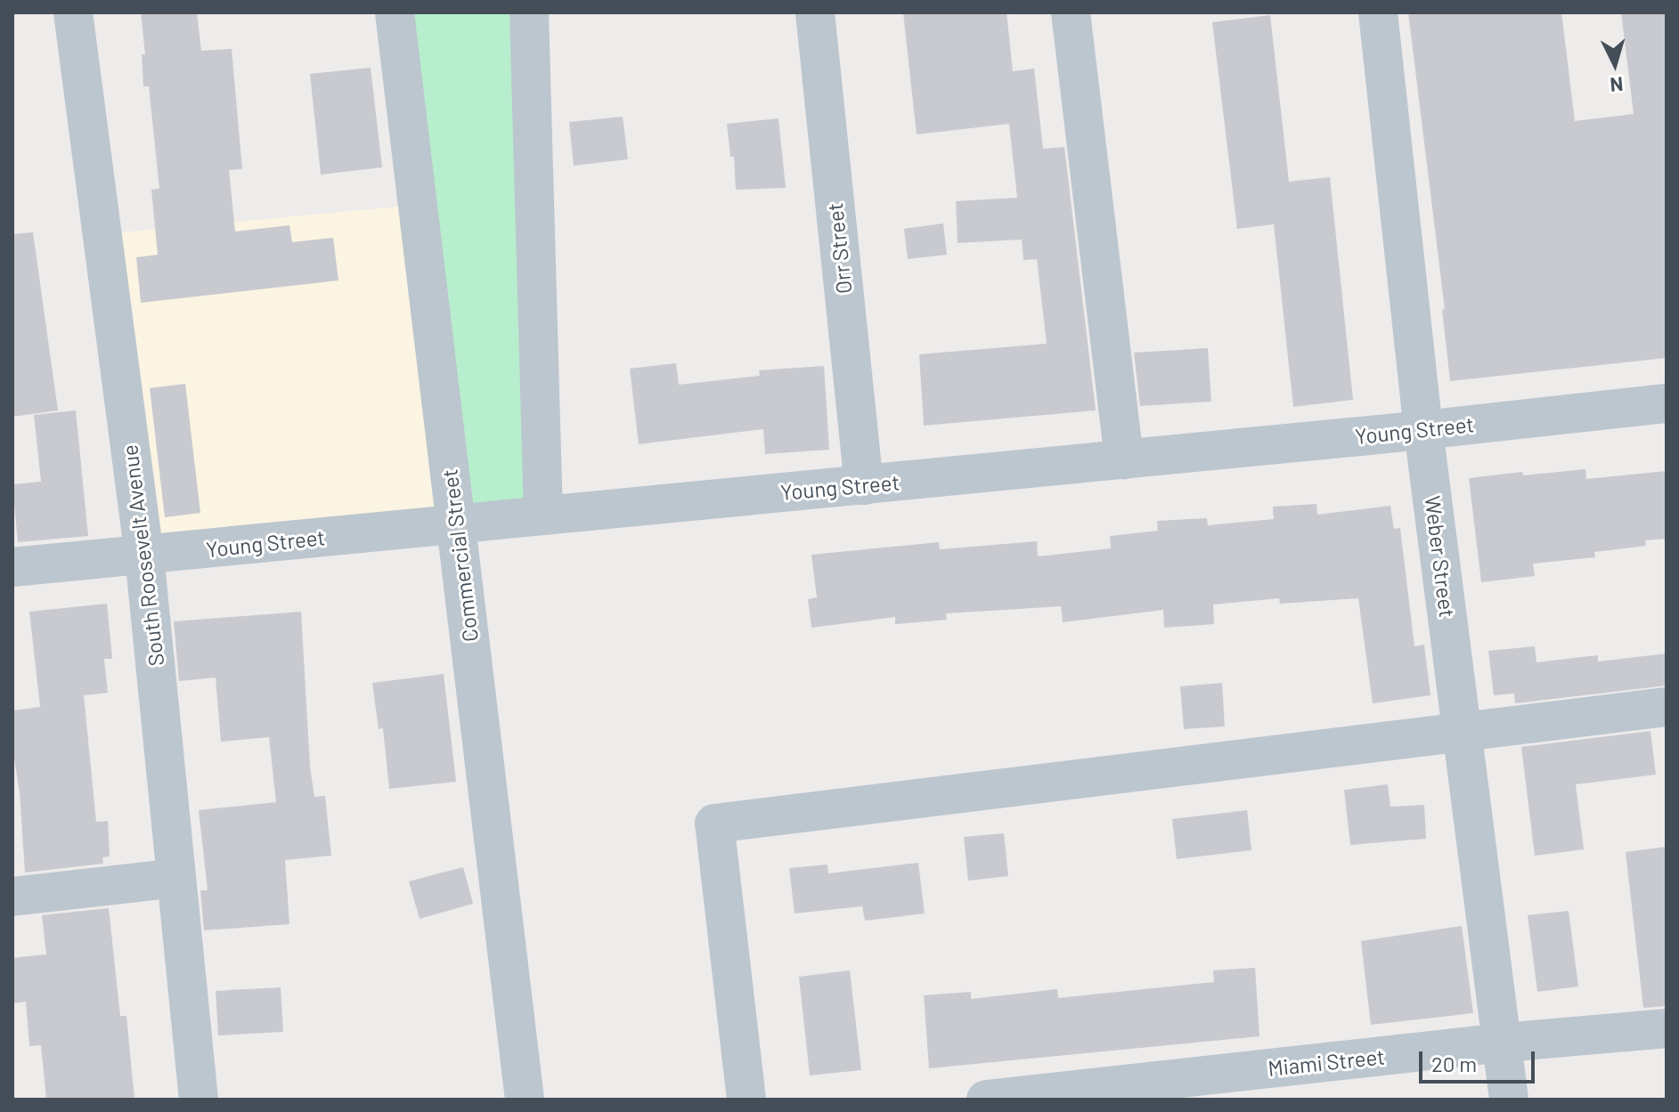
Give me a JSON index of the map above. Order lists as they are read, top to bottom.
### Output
{
  "streets": {
    "street": [
      "Orr Street",
      "Young Street",
      "South Roosevelt Avenue",
      "Commercial Street",
      "Weber Street",
      "Miami Street"
    ]
  },
  "crossings": [
    ["Orr Street", "Young Street"],
    ["Young Street", "South Roosevelt Avenue"],
    ["Young Street", "Commercial Street"],
    ["Young Street", "Weber Street"],
    ["Weber Street", "Miami Street"]
  ],
  "scale_bar": "20 m",
  "north": "bottom"
}
